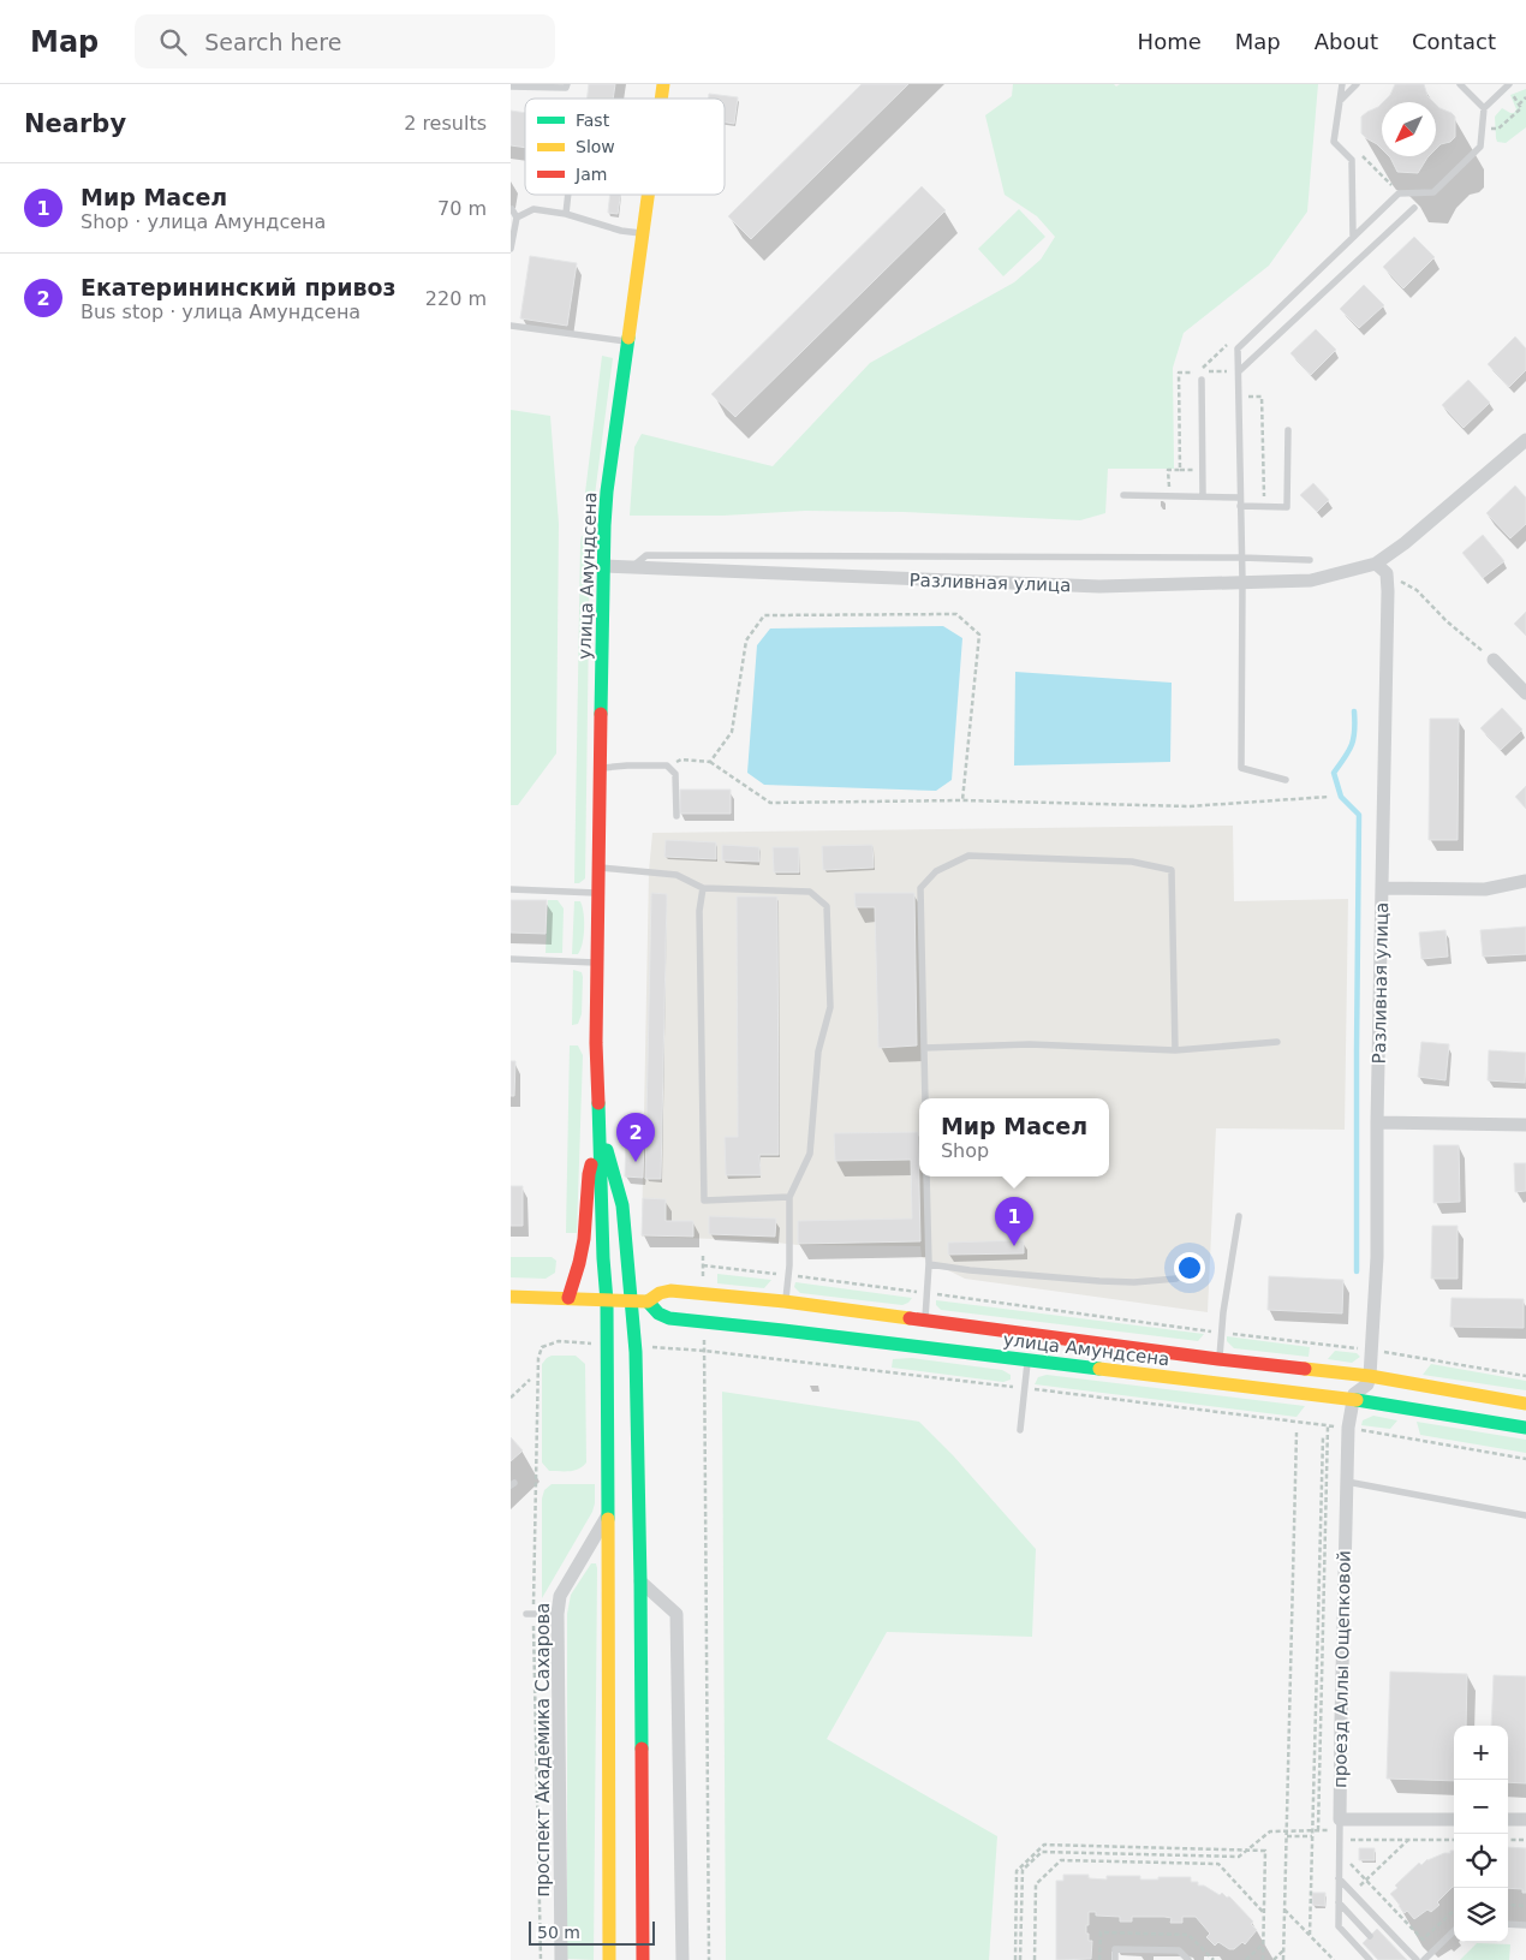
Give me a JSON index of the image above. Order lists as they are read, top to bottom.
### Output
{
  "streets": {
    "street": [
      "улица Амундсена",
      "Разливная улица",
      "проезд Аллы Ощепковой",
      "проспект Академика Сахарова"
    ]
  },
  "crossings": [
    ["улица Амундсена", "Разливная улица"],
    ["улица Амундсена", "проезд Аллы Ощепковой"]
  ],
  "legend": ["Fast", "Slow", "Jam"],
  "scale_bar": "50 m",
  "north": "bottom left",
  "page": {
    "header": "Map",
    "search": "Search here",
    "nav": [
      "Home",
      "Map",
      "About",
      "Contact"
    ],
    "heading": ["Nearby", "2 results"],
    "list": [
      {
        "mark": "1",
        "name": "Мир Масел",
        "note": "Shop · улица Амундсена",
        "value": "70 m"
      },
      {
        "mark": "2",
        "name": "Екатерининский привоз",
        "note": "Bus stop · улица Амундсена",
        "value": "220 m"
      }
    ],
    "popup": ["Мир Масел", "Shop"],
    "pins": ["2", "1"],
    "map_buttons": ["+", "−"],
    "scale": "50 m"
  }
}
